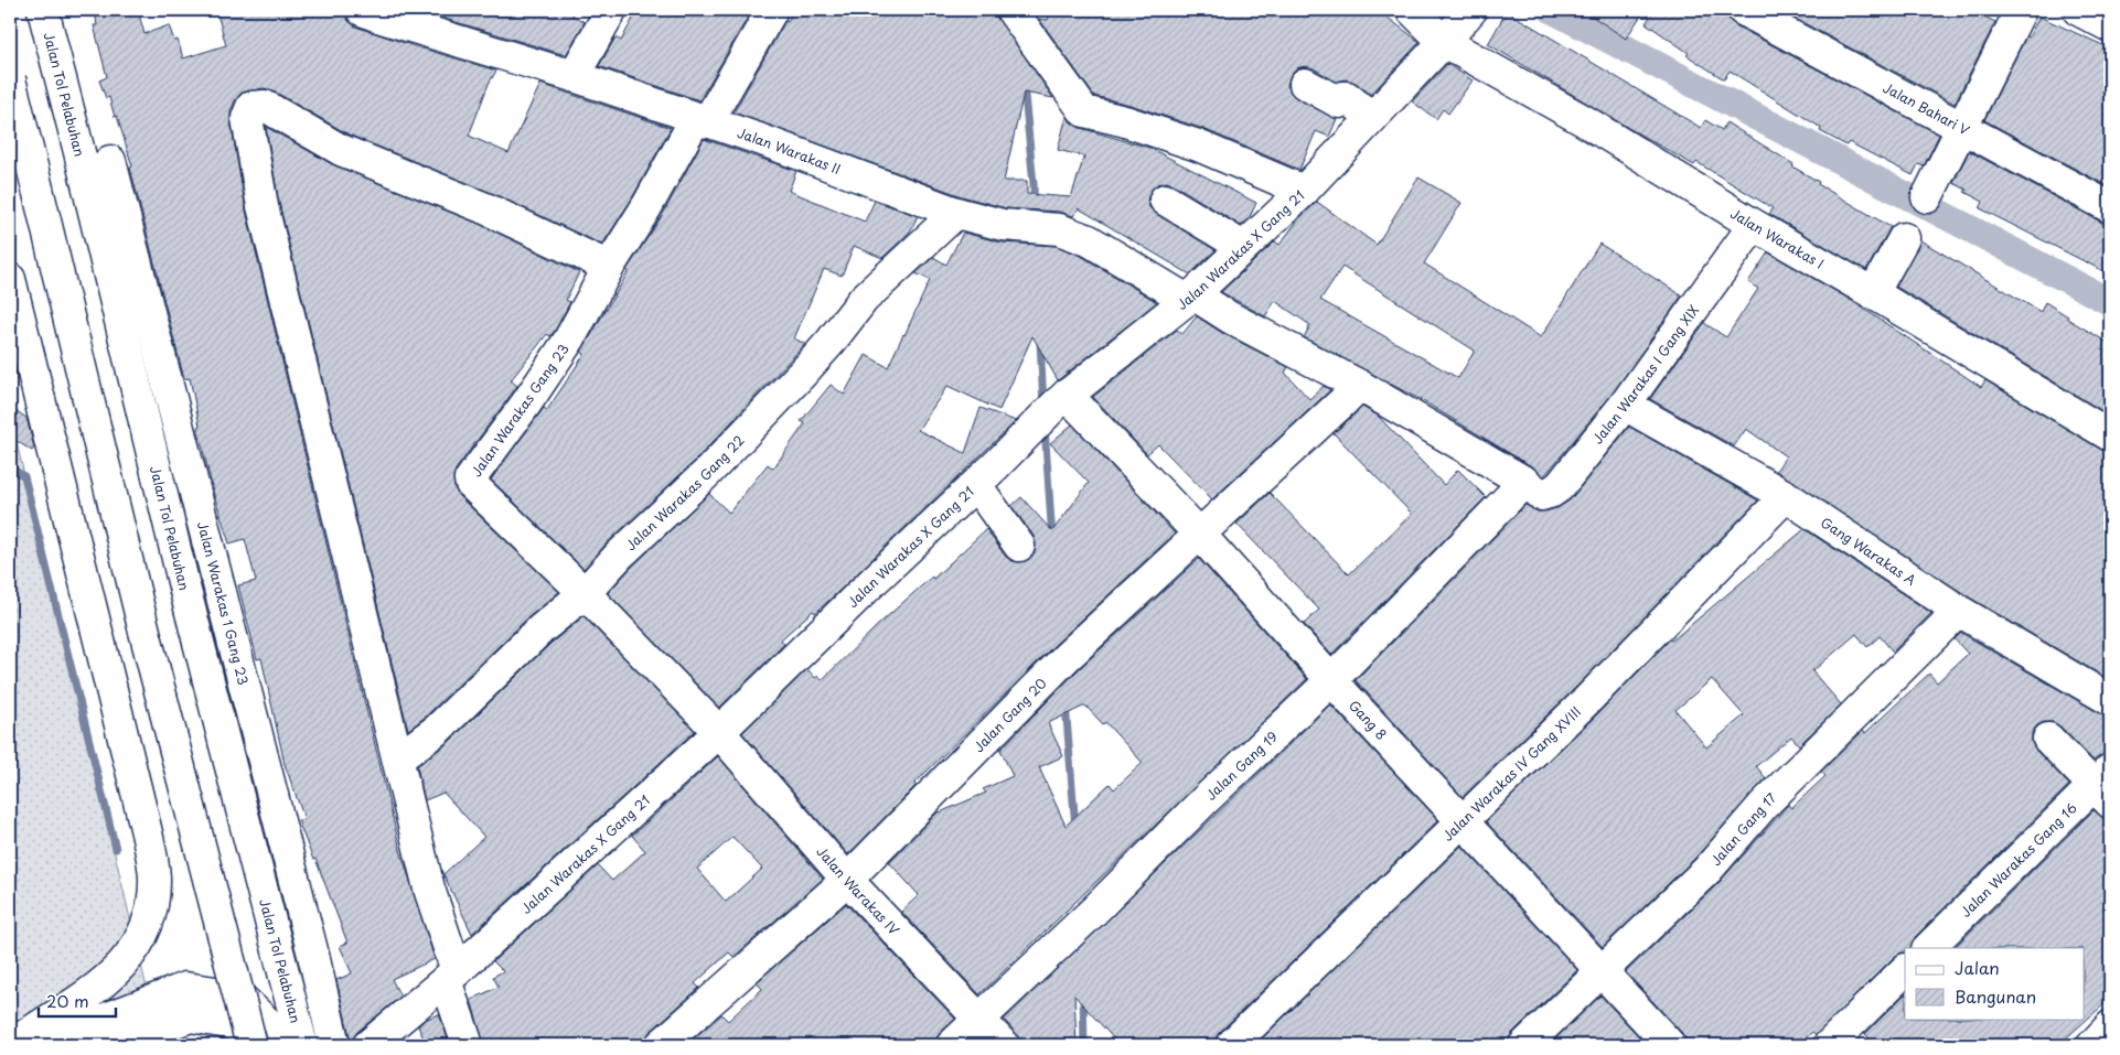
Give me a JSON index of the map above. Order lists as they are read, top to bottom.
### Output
{
  "streets": {
    "main road": [
      "Jalan Tol Pelabuhan",
      "Jalan Bahari V",
      "Jalan Warakas II",
      "Jalan Warakas I",
      "Jalan Warakas X Gang 21",
      "Jalan Warakas I Gang XIX",
      "Jalan Warakas Gang 23",
      "Jalan Warakas Gang 22",
      "Gang Warakas A",
      "Jalan Warakas 1 Gang 23",
      "Jalan Gang 20",
      "Gang 8",
      "Jalan Gang 19",
      "Jalan Warakas IV Gang XVIII",
      "Jalan Gang 17",
      "Jalan Warakas Gang 16",
      "Jalan Warakas IV"
    ]
  },
  "crossings": [
    ["Jalan Warakas II", "Jalan Warakas X Gang 21"],
    ["Jalan Warakas II", "Jalan Warakas I Gang XIX"],
    ["Jalan Warakas II", "Jalan Warakas Gang 23"],
    ["Jalan Warakas II", "Jalan Warakas Gang 22"],
    ["Jalan Warakas II", "Jalan Gang 20"],
    ["Jalan Warakas II", "Jalan Gang 19"],
    ["Jalan Warakas I", "Jalan Warakas X Gang 21"],
    ["Jalan Warakas I", "Jalan Warakas I Gang XIX"],
    ["Jalan Warakas X Gang 21", "Jalan Warakas Gang 23"],
    ["Jalan Warakas X Gang 21", "Gang 8"],
    ["Jalan Warakas X Gang 21", "Jalan Warakas IV"],
    ["Jalan Warakas I Gang XIX", "Gang Warakas A"],
    ["Jalan Warakas I Gang XIX", "Jalan Gang 19"],
    ["Jalan Warakas Gang 23", "Jalan Warakas Gang 22"],
    ["Jalan Warakas Gang 23", "Jalan Warakas IV"],
    ["Gang Warakas A", "Jalan Warakas IV Gang XVIII"],
    ["Gang Warakas A", "Jalan Gang 17"],
    ["Jalan Gang 20", "Gang 8"],
    ["Jalan Gang 20", "Jalan Warakas IV"],
    ["Gang 8", "Jalan Gang 19"],
    ["Gang 8", "Jalan Warakas IV Gang XVIII"],
    ["Gang 8", "Jalan Gang 17"],
    ["Jalan Gang 19", "Jalan Warakas IV"]
  ],
  "legend": ["Jalan", "Bangunan"],
  "scale_bar": "20 m"
}
